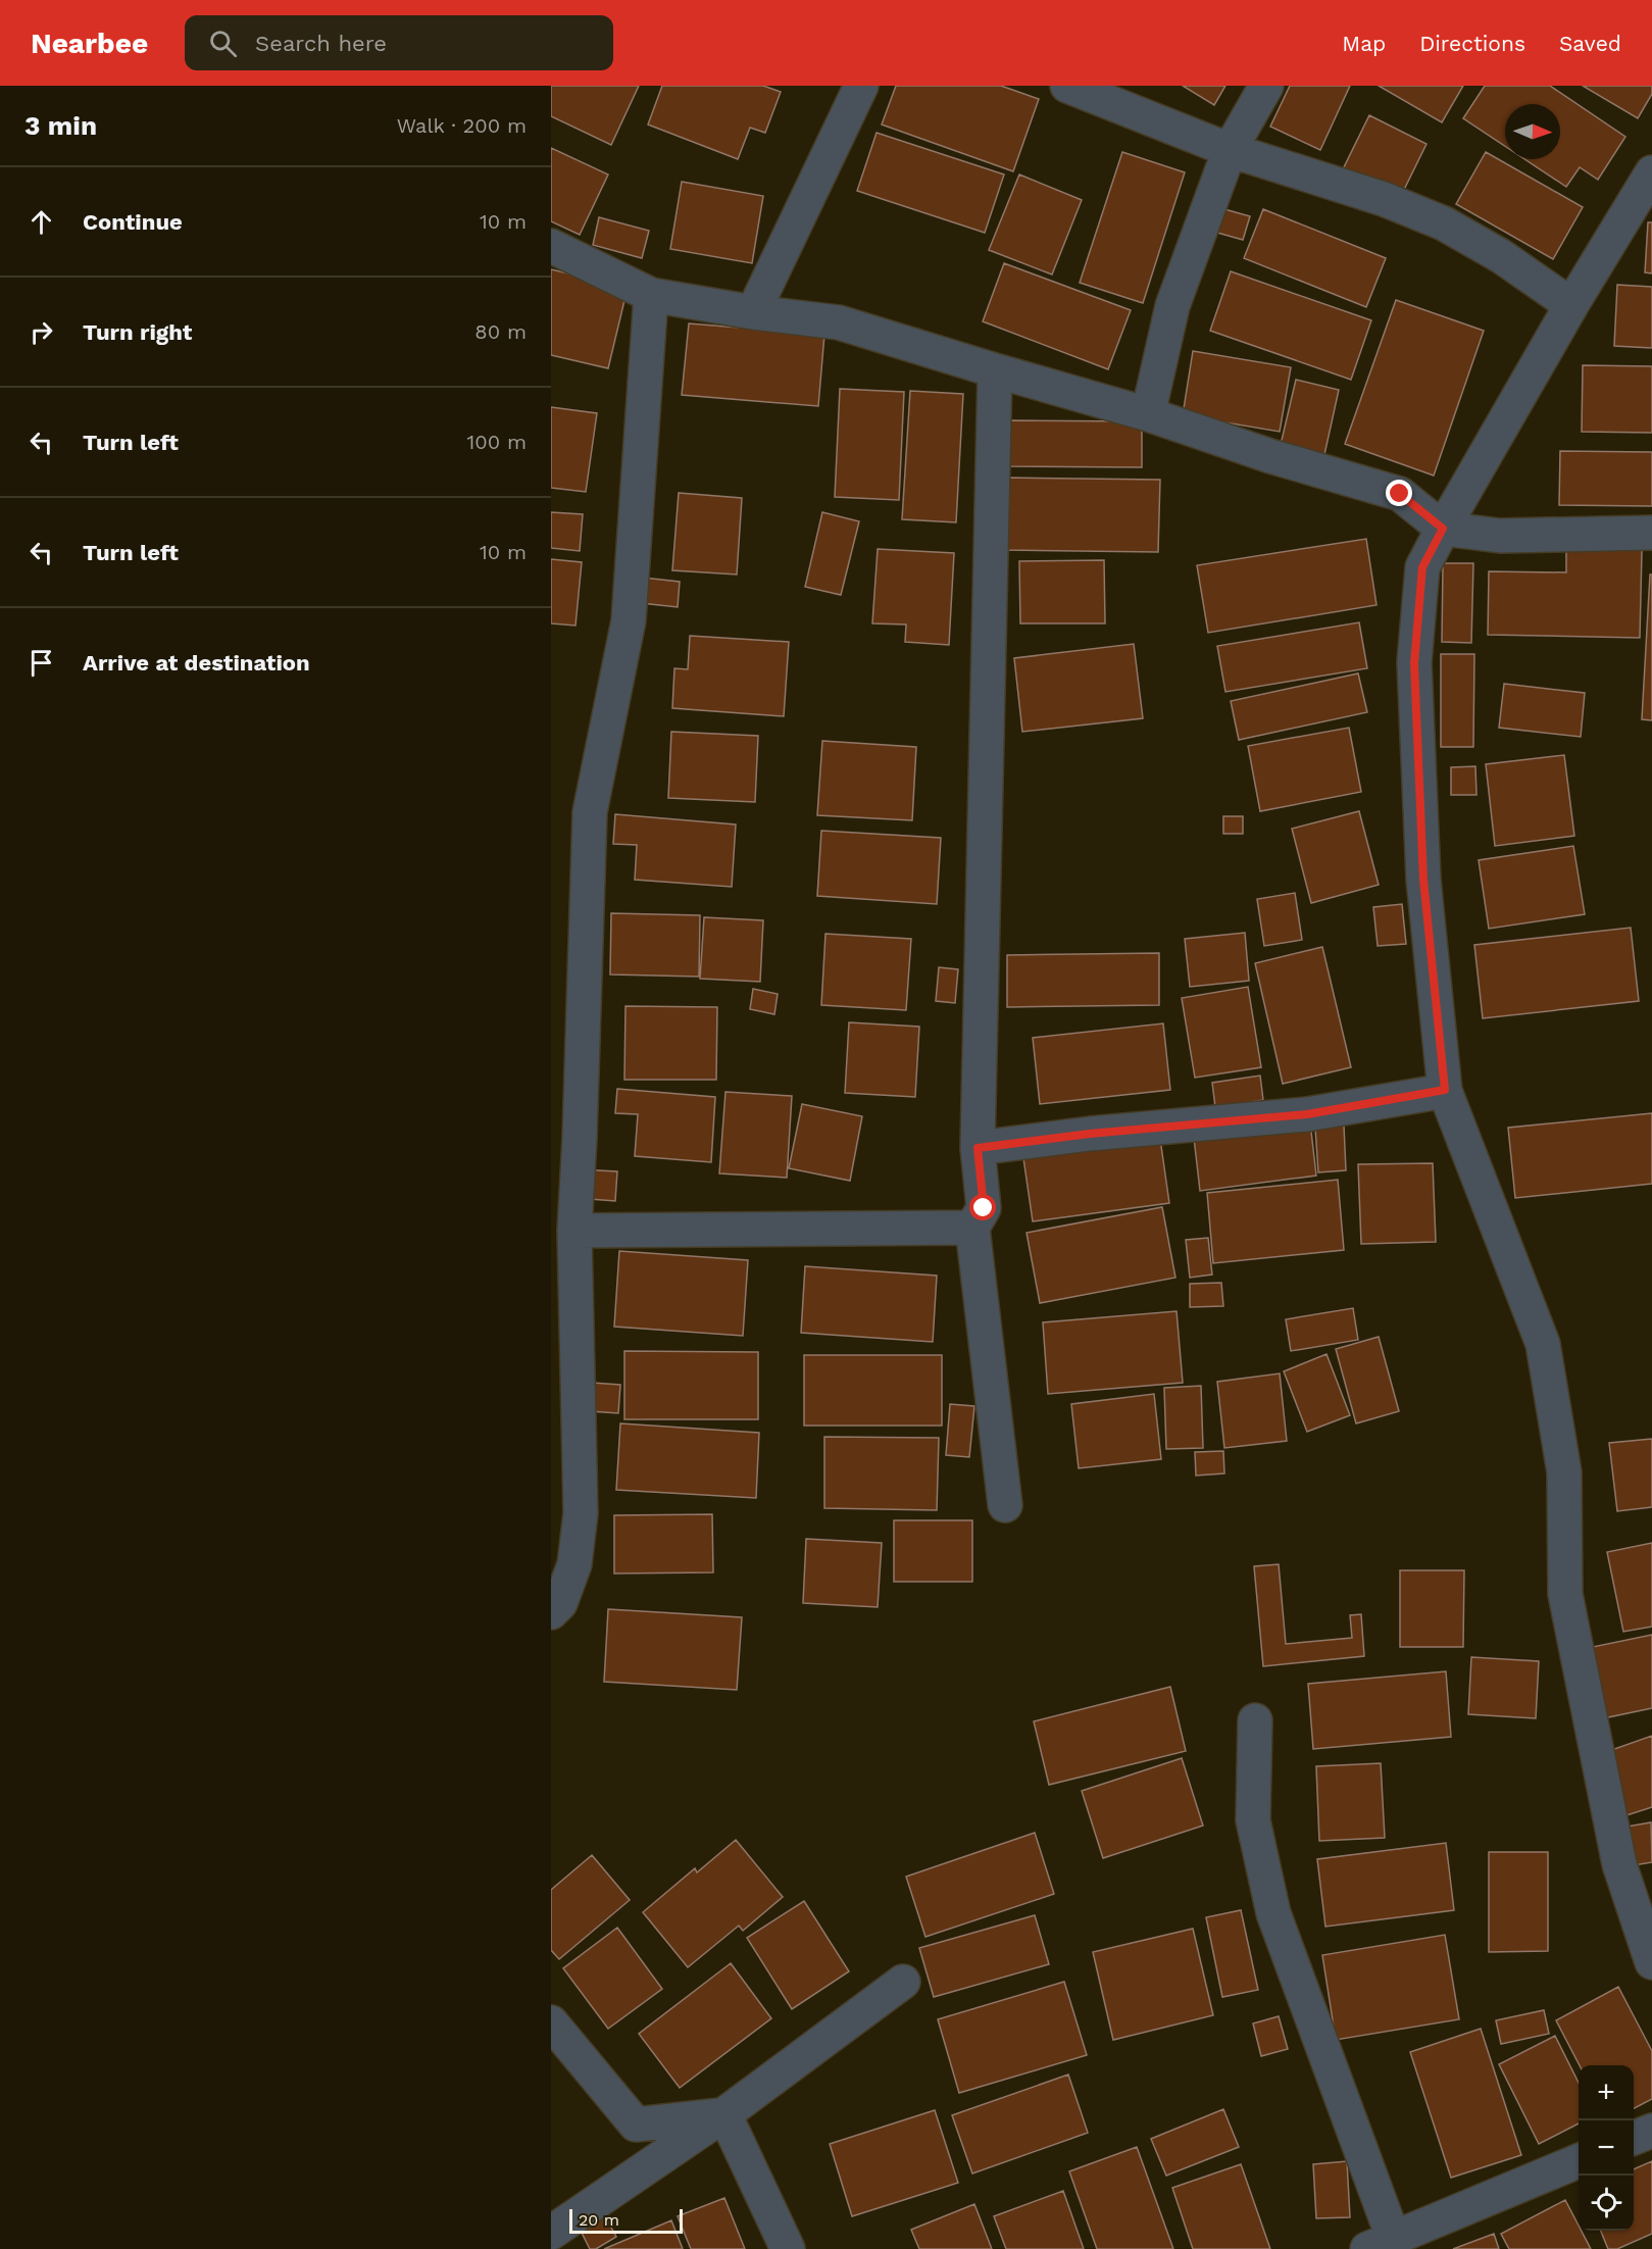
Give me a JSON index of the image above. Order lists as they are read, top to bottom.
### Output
{
  "scale_bar": "20 m",
  "north": "right",
  "page": {
    "header": "Nearbee",
    "search": "Search here",
    "nav": ["Map", "Directions", "Saved"],
    "heading": ["3 min", "Walk · 200 m"],
    "list": [
      ["Continue", "10 m"],
      ["Turn right", "80 m"],
      ["Turn left", "100 m"],
      ["Turn left", "10 m"],
      "Arrive at destination"
    ],
    "map_buttons": ["+", "−"],
    "scale": "20 m"
  }
}
